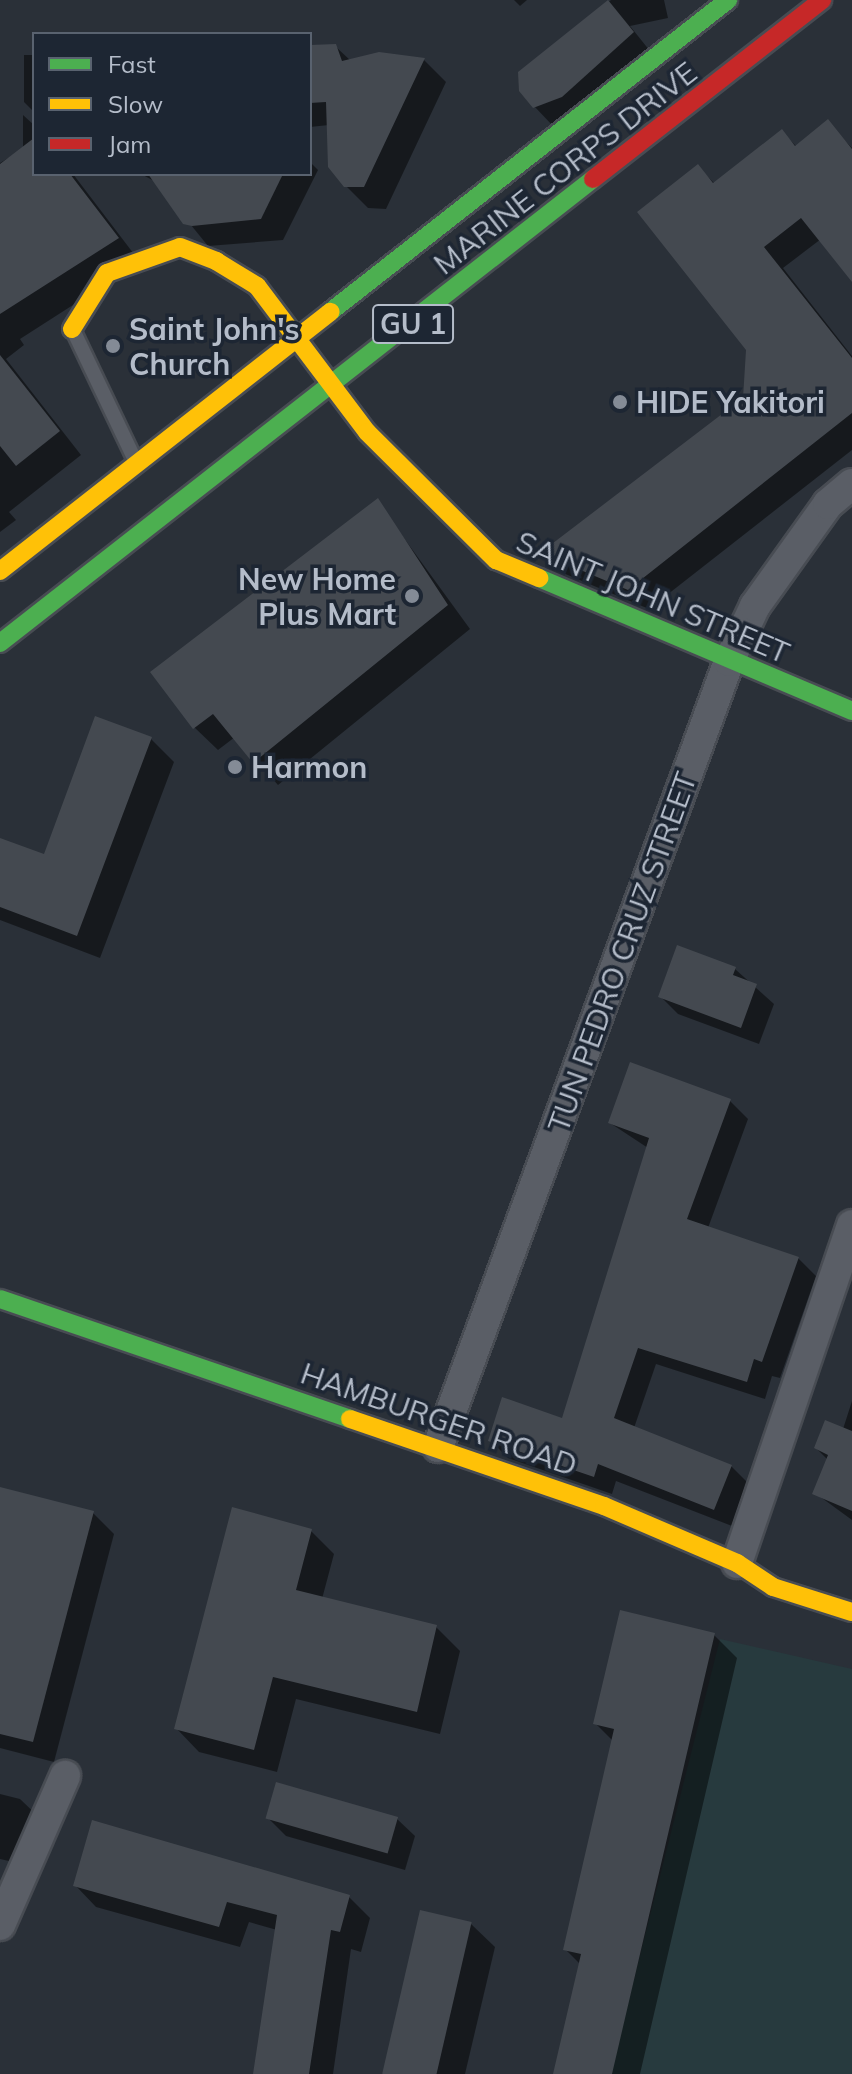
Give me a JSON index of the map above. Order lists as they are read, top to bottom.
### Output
{
  "streets": {
    "main road": [
      "MARINE CORPS DRIVE",
      "GU 1",
      "SAINT JOHN STREET",
      "HAMBURGER ROAD"
    ],
    "street": ["TUN PEDRO CRUZ STREET"]
  },
  "crossings": [
    ["MARINE CORPS DRIVE", "SAINT JOHN STREET"],
    ["GU 1", "SAINT JOHN STREET"],
    ["SAINT JOHN STREET", "TUN PEDRO CRUZ STREET"],
    ["TUN PEDRO CRUZ STREET", "HAMBURGER ROAD"]
  ],
  "places": [
    "Saint John's Church",
    "HIDE Yakitori",
    "New Home Plus Mart",
    "Harmon"
  ],
  "legend": ["Fast", "Slow", "Jam"]
}
